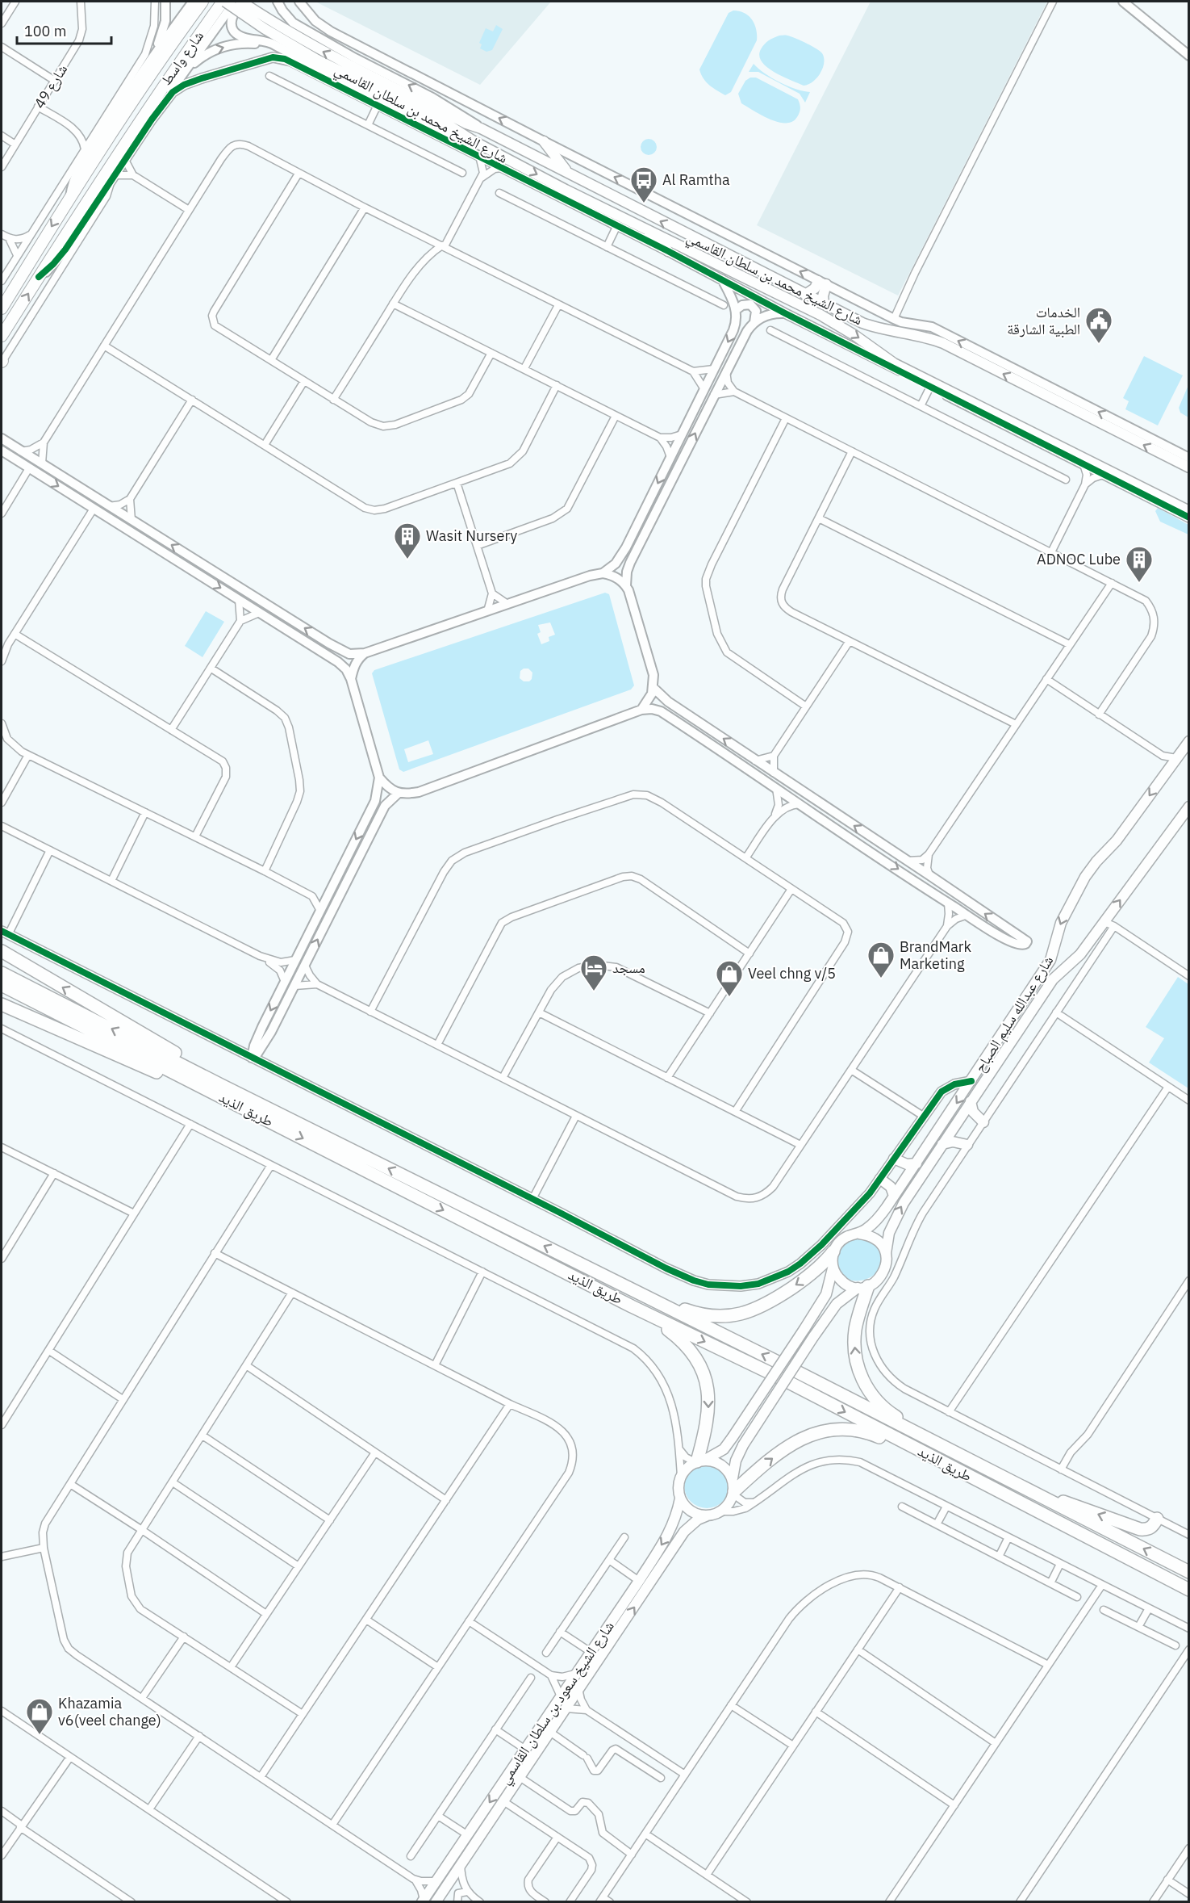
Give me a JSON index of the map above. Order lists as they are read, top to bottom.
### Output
{
  "streets": {
    "highway": ["شارع واسط", "طريق الذيد"],
    "main road": ["شارع الشيخ محمد بن سلطان القاسمي", "شارع عبدالله سليم الصباح", "شارع الشيخ سعود بن سلطان القاسمي"],
    "street": ["شارع 49"]
  },
  "crossings": [
    ["شارع واسط", "شارع الشيخ محمد بن سلطان القاسمي"]
  ],
  "places": {
    "bus stop": ["Al Ramtha"],
    "public building": ["الخدمات الطبية الشارقة"],
    "building": ["Wasit Nursery", "ADNOC Lube"],
    "shop": ["BrandMark Marketing", "Veel chng v/5", "Khazamia v6(veel change)"],
    "hotel": ["مسجد"]
  },
  "scale_bar": "100 m"
}
